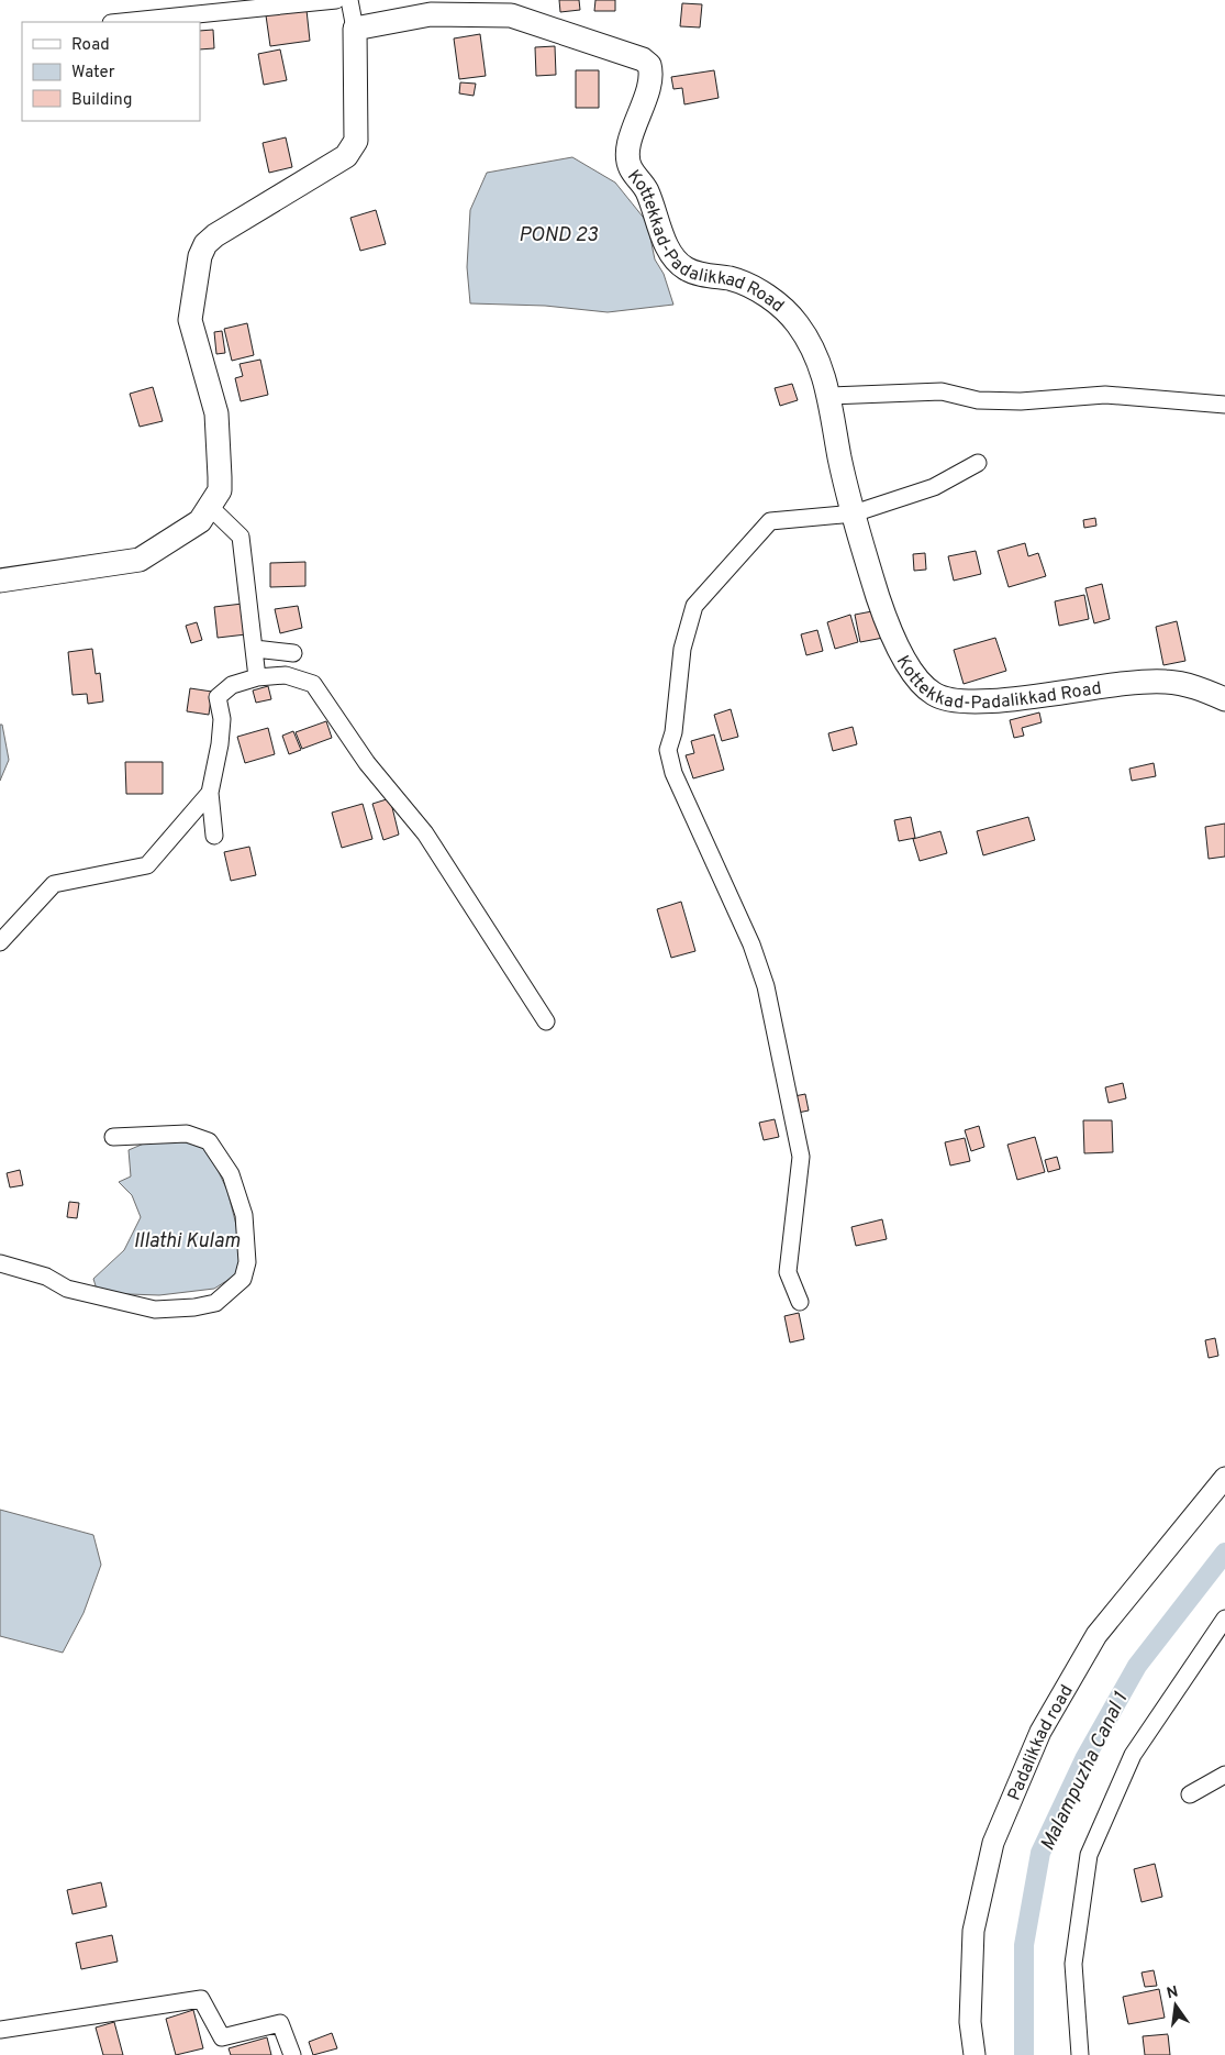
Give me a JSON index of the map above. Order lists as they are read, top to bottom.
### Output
{
  "streets": {
    "main road": ["Kottekkad-Padalikkad Road"],
    "street": ["Padalikkad road"]
  },
  "water": ["POND 23", "Illathi Kulam", "Malampuzha Canal 1"],
  "legend": ["Road", "Water", "Building"],
  "north": "top"
}
